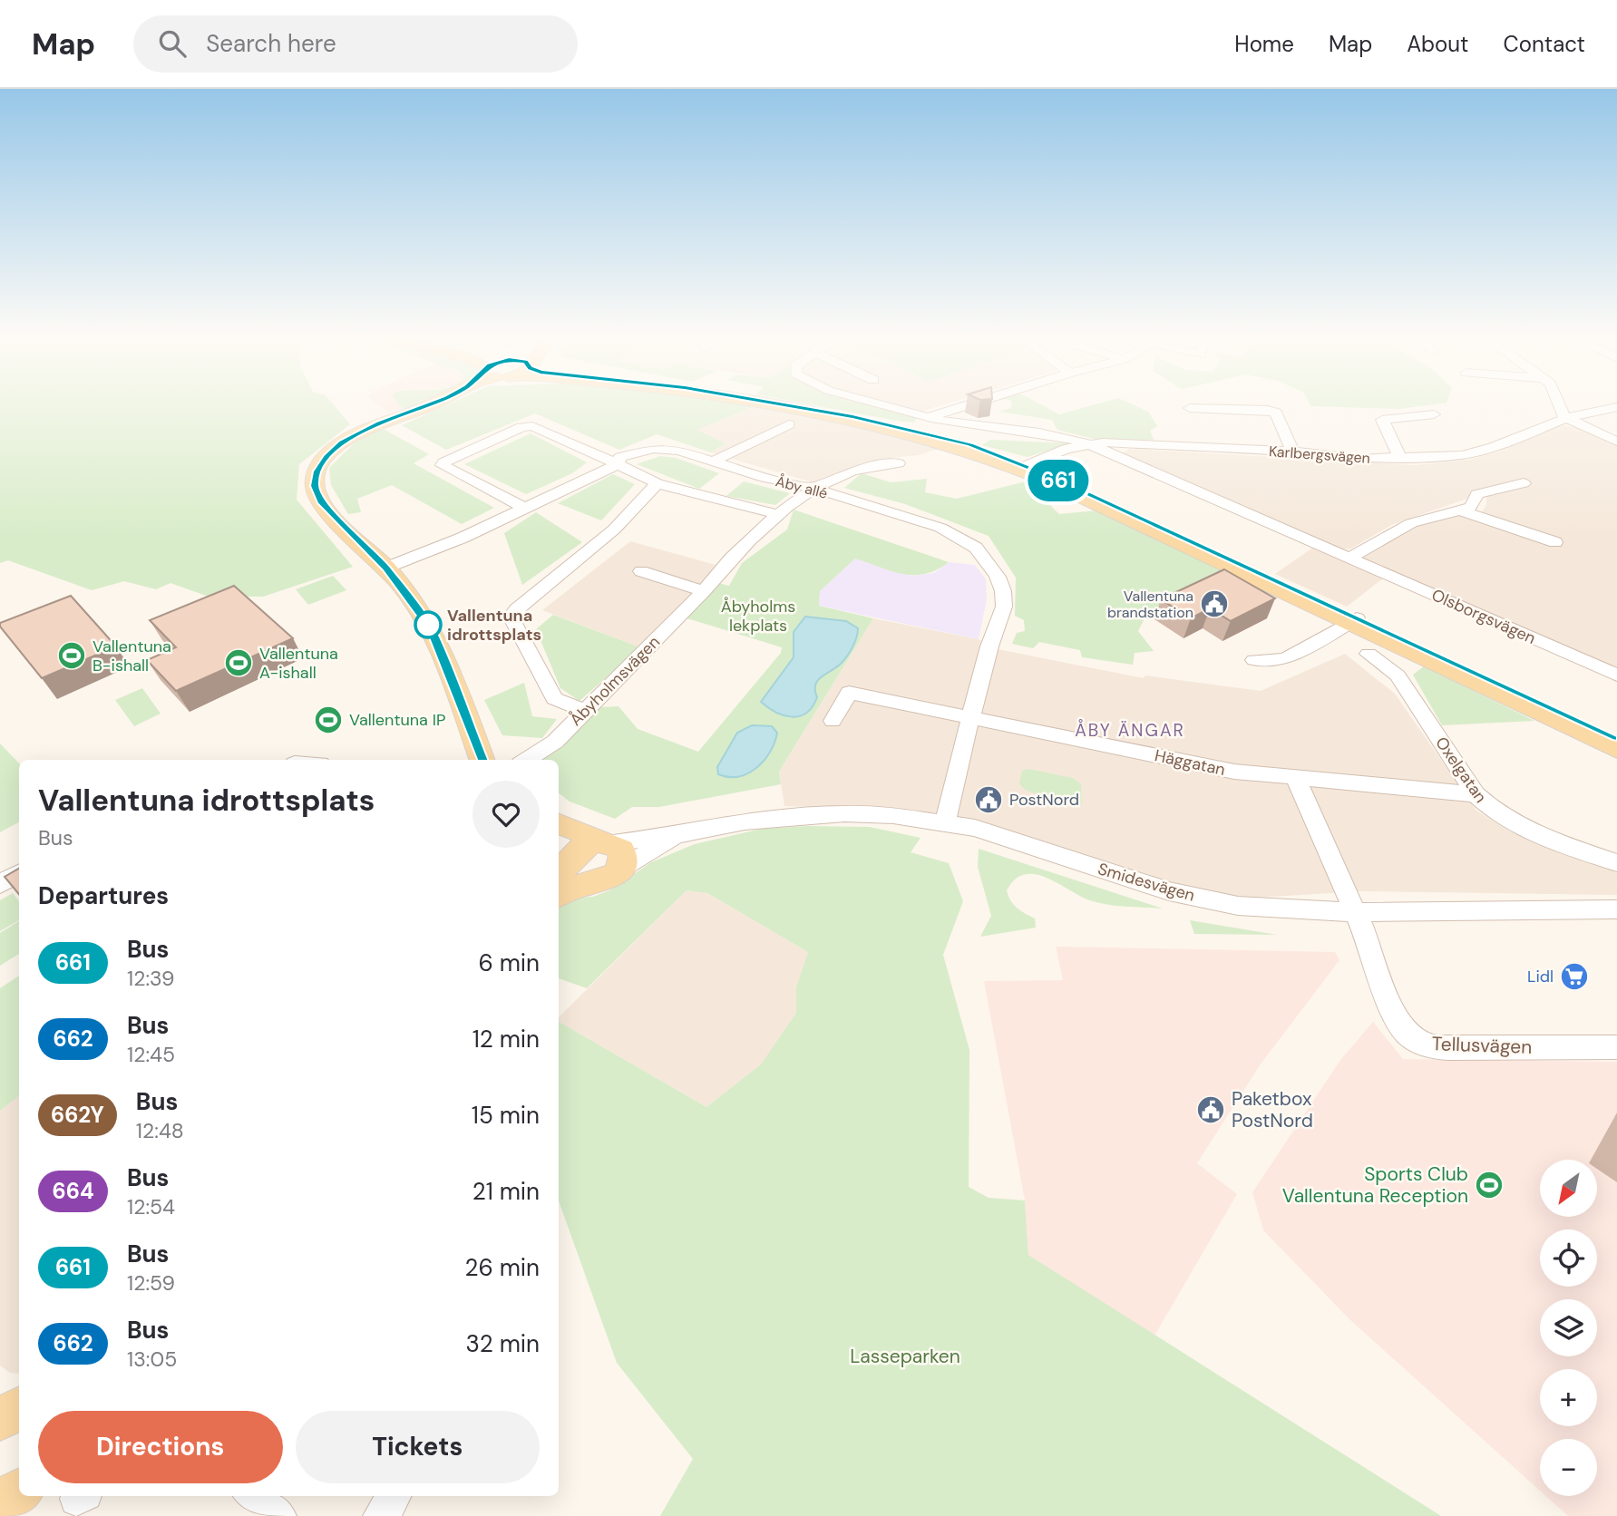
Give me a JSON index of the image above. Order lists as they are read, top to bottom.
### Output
{
  "streets": {
    "street": [
      "Karlbergsvägen",
      "Åby allé",
      "Olsborgsvägen",
      "Åbyholmsvägen",
      "Häggatan",
      "Oxelgatan",
      "Smidesvägen",
      "Tellusvägen"
    ]
  },
  "crossings": [
    ["Karlbergsvägen", "Olsborgsvägen"],
    ["Åby allé", "Åbyholmsvägen"],
    ["Åby allé", "Häggatan"],
    ["Åby allé", "Smidesvägen"],
    ["Häggatan", "Oxelgatan"],
    ["Smidesvägen", "Tellusvägen"]
  ],
  "districts": ["ÅBY ÄNGAR"],
  "parks": ["Åbyholms lekplats", "Lasseparken"],
  "places": {
    "public building": ["Vallentuna brandstation", "PostNord", "Paketbox PostNord"],
    "other": ["Vallentuna idrottsplats"],
    "sports": [
      "Vallentuna B-ishall",
      "Vallentuna A-ishall",
      "Vallentuna IP",
      "Sports Club Vallentuna Reception"
    ],
    "supermarket": ["Lidl"]
  },
  "lines": ["bus line 661"],
  "north": "bottom left",
  "page": {
    "header": "Map",
    "search": "Search here",
    "nav": [
      "Home",
      "Map",
      "About",
      "Contact"
    ],
    "on_map": "661",
    "heading": [
      ["Vallentuna idrottsplats", "Bus"],
      "Departures"
    ],
    "list": [
      {
        "mark": "661",
        "name": "Bus",
        "note": "12:39",
        "value": "6 min"
      },
      {
        "mark": "662",
        "name": "Bus",
        "note": "12:45",
        "value": "12 min"
      },
      {
        "mark": "662Y",
        "name": "Bus",
        "note": "12:48",
        "value": "15 min"
      },
      {
        "mark": "664",
        "name": "Bus",
        "note": "12:54",
        "value": "21 min"
      },
      {
        "mark": "661",
        "name": "Bus",
        "note": "12:59",
        "value": "26 min"
      },
      {
        "mark": "662",
        "name": "Bus",
        "note": "13:05",
        "value": "32 min"
      }
    ],
    "map_buttons": ["+", "−"],
    "buttons": ["Directions", "Tickets"]
  }
}
